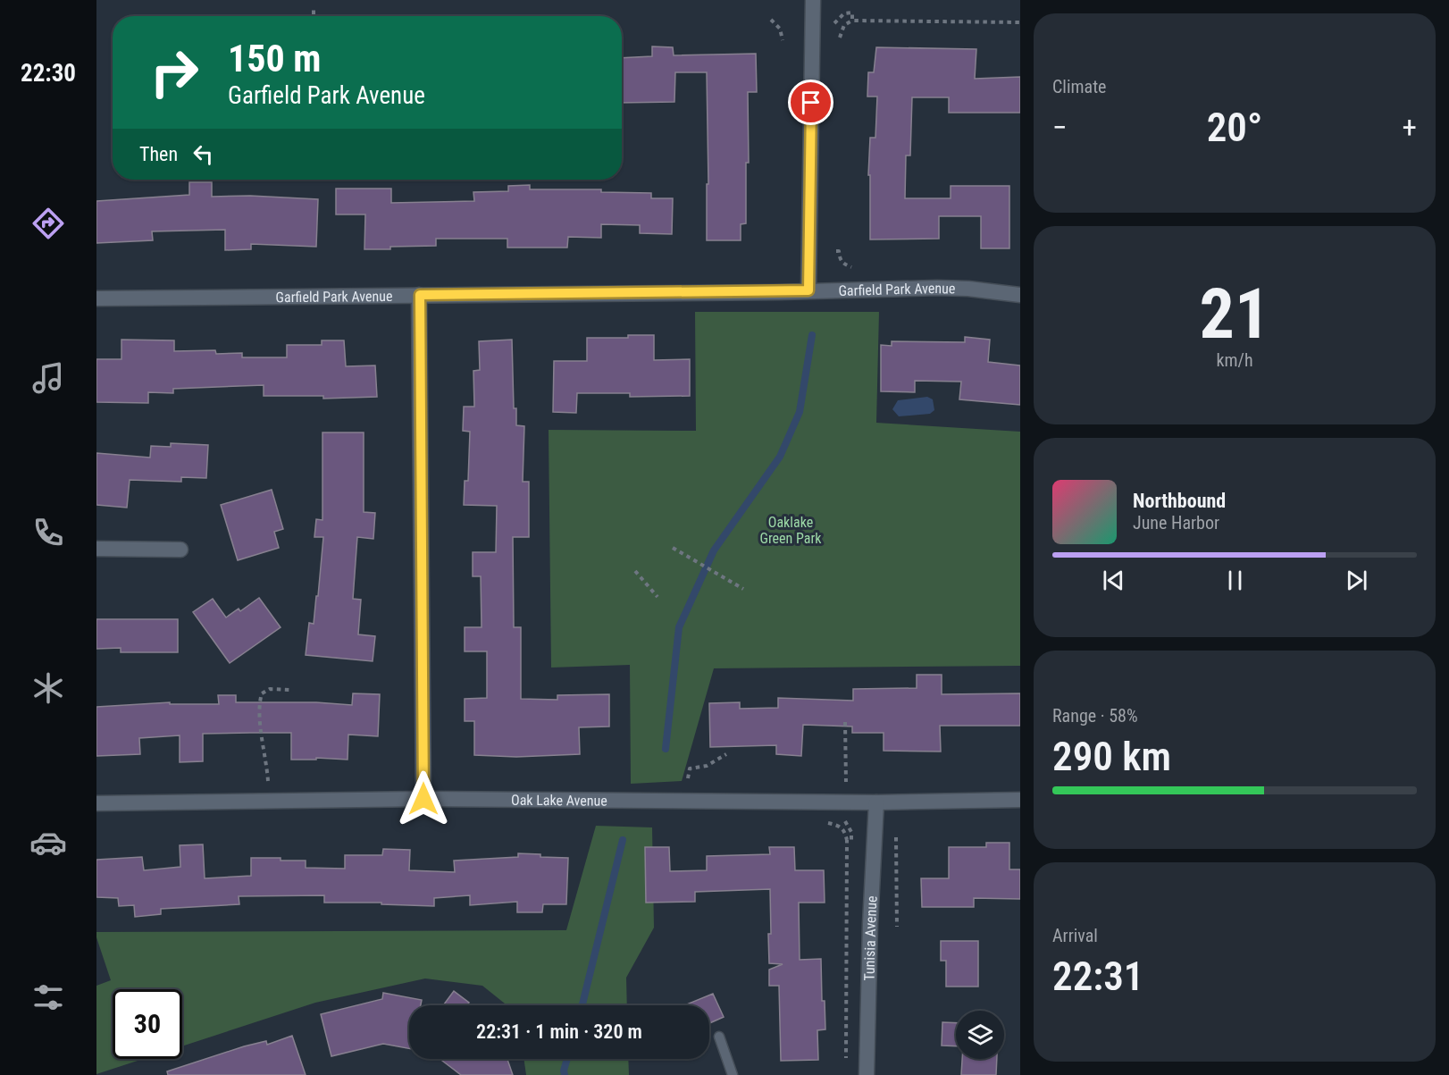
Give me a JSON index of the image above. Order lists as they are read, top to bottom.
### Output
{
  "streets": {
    "street": ["Garfield Park Avenue", "Oak Lake Avenue", "Tunisia Avenue"]
  },
  "crossings": [
    ["Oak Lake Avenue", "Tunisia Avenue"]
  ],
  "parks": ["Oaklake Green Park"],
  "page": {
    "tabs": "22:30",
    "tile": [
      "Climate",
      ["21", "km/h"],
      ["Range · 58%", "290 km"],
      ["Arrival", "22:31"]
    ],
    "turn": ["150 m", "Garfield Park Avenue"],
    "heat": ["−", "20°", "+"],
    "then": "Then",
    "song": ["Northbound", "June Harbor"],
    "limit": "30",
    "trip": "22:31 · 1 min · 320 m"
  }
}
